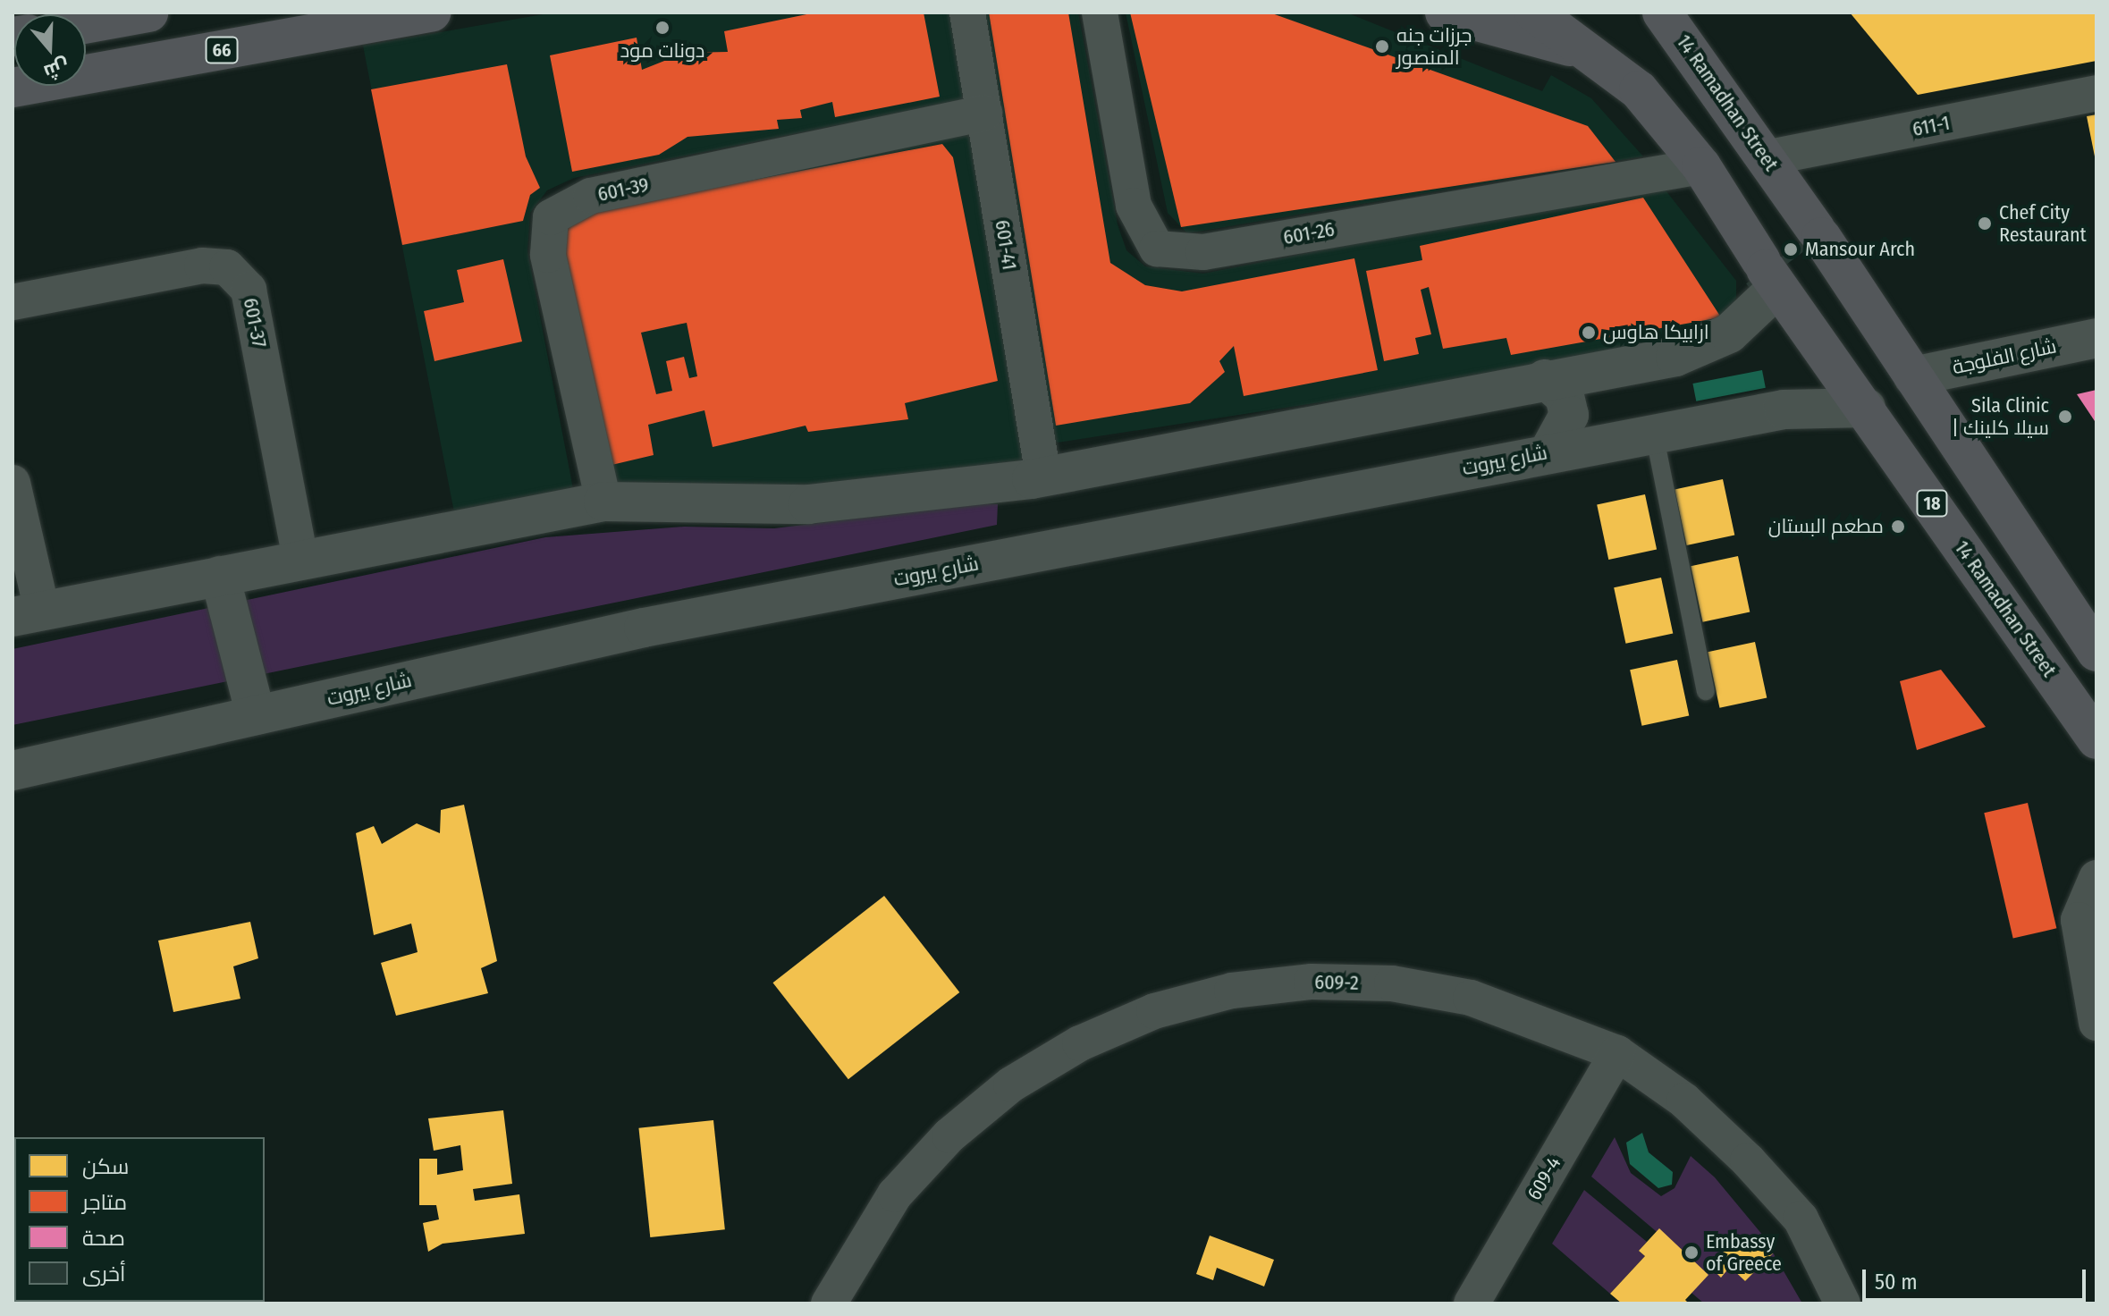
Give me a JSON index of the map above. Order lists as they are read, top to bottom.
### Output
{
  "streets": {
    "main road": [
      "66",
      "14 Ramadhan Street",
      "شارع الفلوجة",
      "شارع بيروت",
      "18"
    ],
    "street": [
      "611-1",
      "601-39",
      "601-26",
      "601-41",
      "601-37",
      "609-2",
      "609-4"
    ]
  },
  "crossings": [
    ["14 Ramadhan Street", "611-1"],
    ["14 Ramadhan Street", "601-26"],
    ["14 Ramadhan Street", "شارع الفلوجة"],
    ["14 Ramadhan Street", "شارع بيروت"],
    ["601-39", "601-41"],
    ["609-2", "609-4"]
  ],
  "places": [
    "دونات مود",
    "جرزات جنه المنصور",
    "Chef City Restaurant",
    "Mansour Arch",
    "ارابيكا هاوس",
    "Sila Clinic | سيلا كلينك",
    "مطعم البستان",
    "Embassy of Greece"
  ],
  "legend": [
    "سكن",
    "متاجر",
    "صحة",
    "أخرى"
  ],
  "scale_bar": "50 m",
  "north": "bottom"
}
